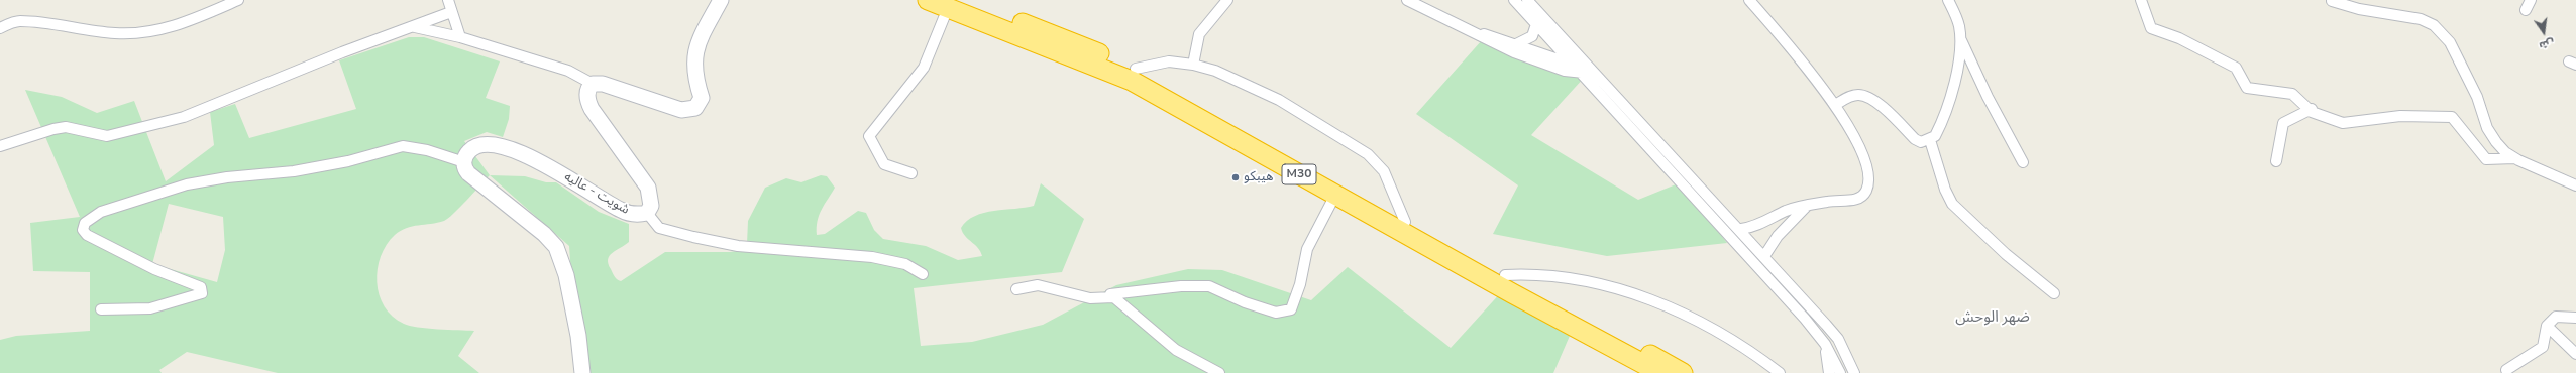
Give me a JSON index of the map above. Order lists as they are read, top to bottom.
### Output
{
  "streets": {
    "highway": ["M30"],
    "street": ["شويت - عاليه"]
  },
  "districts": ["ضهر الوحش"],
  "places": ["هيبكو"],
  "north": "bottom"
}
